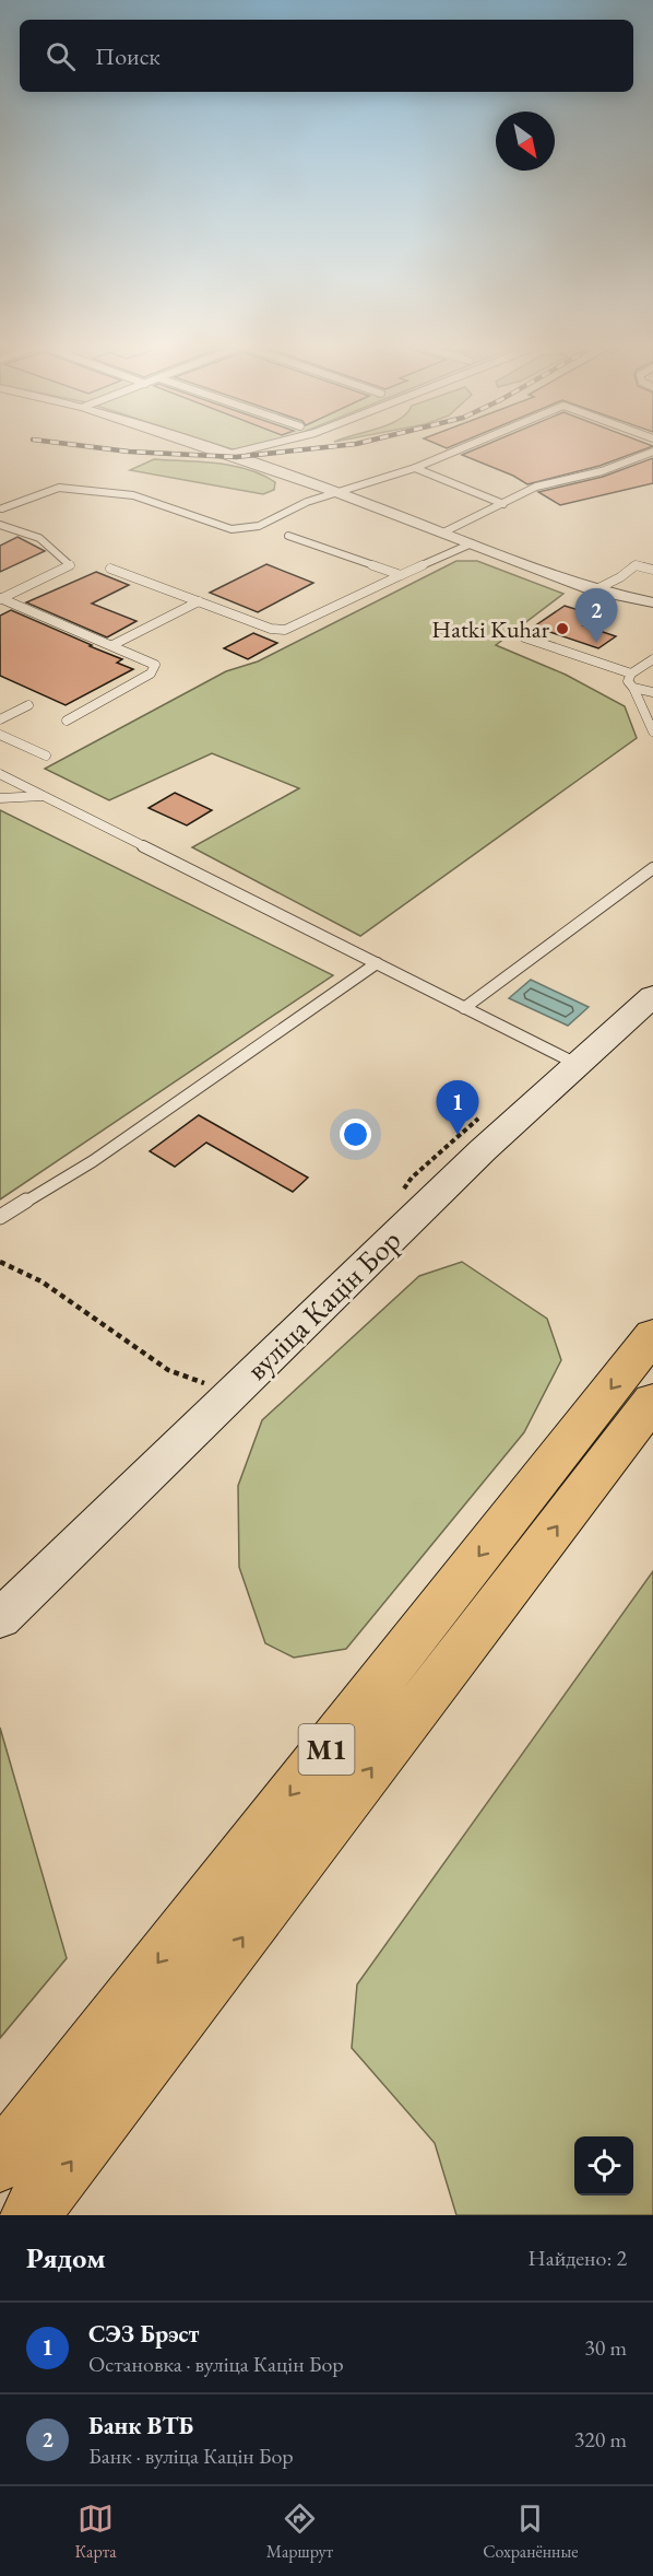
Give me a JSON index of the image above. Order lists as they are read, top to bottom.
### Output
{
  "streets": {
    "highway": ["М1"],
    "main road": ["вуліца Кацін Бор"]
  },
  "places": ["Hatki Kuhar"],
  "north": "bottom right",
  "page": {
    "search": "Поиск",
    "pins": ["2", "1"],
    "heading": ["Рядом", "Найдено: 2"],
    "list": [
      {
        "mark": "1",
        "name": "СЭЗ Брэст",
        "note": "Остановка · вуліца Кацін Бор",
        "value": "30 m"
      },
      {
        "mark": "2",
        "name": "Банк ВТБ",
        "note": "Банк · вуліца Кацін Бор",
        "value": "320 m"
      }
    ],
    "nav": ["Карта", "Маршрут", "Сохранённые"]
  }
}
